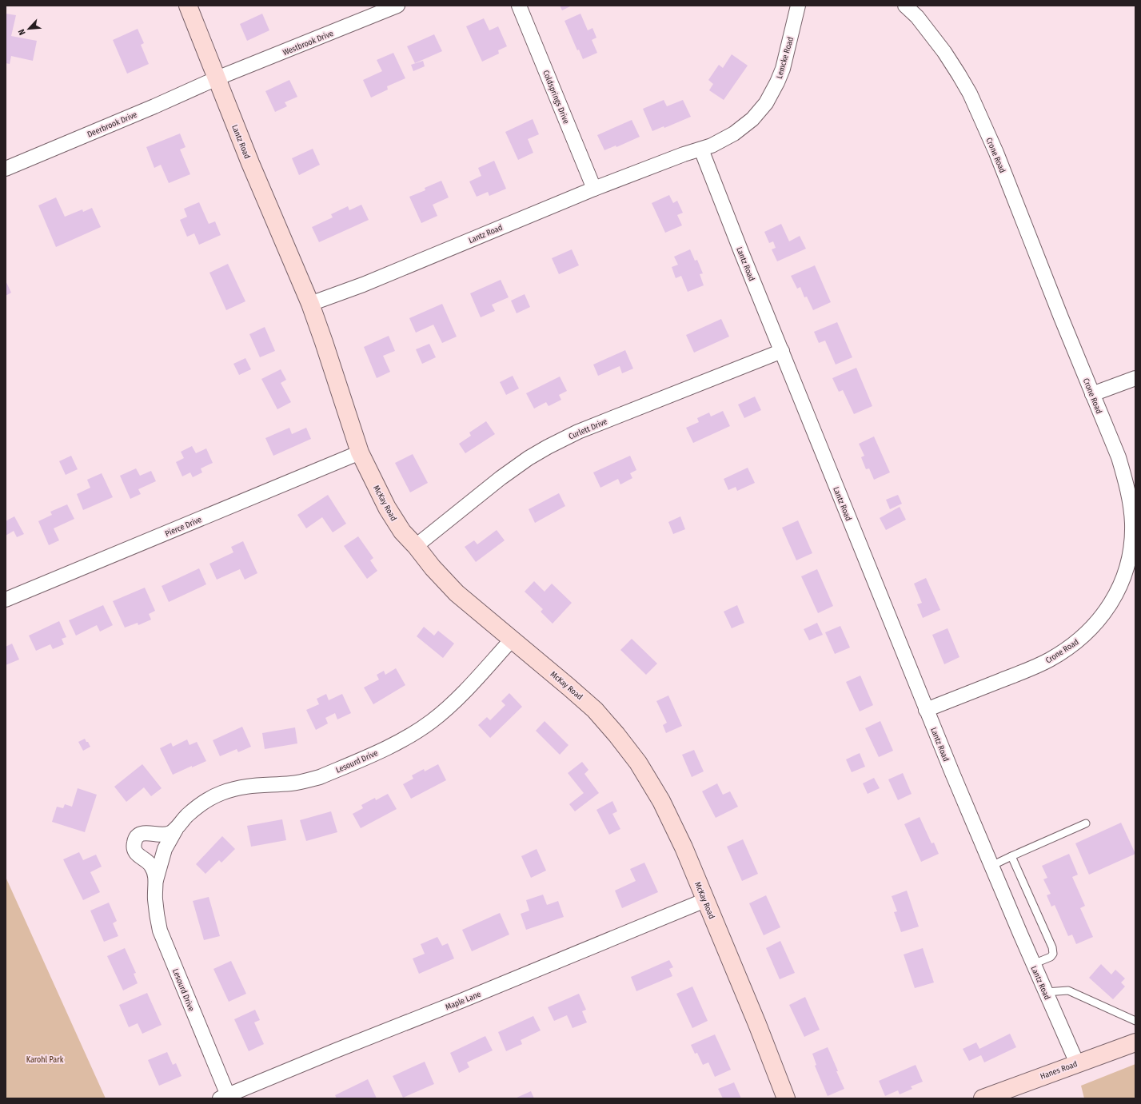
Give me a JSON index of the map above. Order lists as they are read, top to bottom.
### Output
{
  "streets": {
    "street": [
      "Westbrook Drive",
      "Lemcke Road",
      "Coldsprings Drive",
      "Deerbrook Drive",
      "Lantz Road",
      "Crone Road",
      "Curlett Drive",
      "McKay Road",
      "Pierce Drive",
      "Lesourd Drive",
      "Maple Lane",
      "Hanes Road"
    ]
  },
  "crossings": [
    ["Westbrook Drive", "Deerbrook Drive"],
    ["Westbrook Drive", "Lantz Road"],
    ["Lemcke Road", "Lantz Road"],
    ["Coldsprings Drive", "Lantz Road"],
    ["Deerbrook Drive", "Lantz Road"],
    ["Lantz Road", "Crone Road"],
    ["Lantz Road", "Curlett Drive"],
    ["Lantz Road", "McKay Road"],
    ["Lantz Road", "Hanes Road"],
    ["Curlett Drive", "McKay Road"],
    ["McKay Road", "Pierce Drive"],
    ["McKay Road", "Lesourd Drive"],
    ["McKay Road", "Maple Lane"],
    ["Lesourd Drive", "Maple Lane"]
  ],
  "parks": ["Karohl Park"],
  "north": "bottom left"
}
